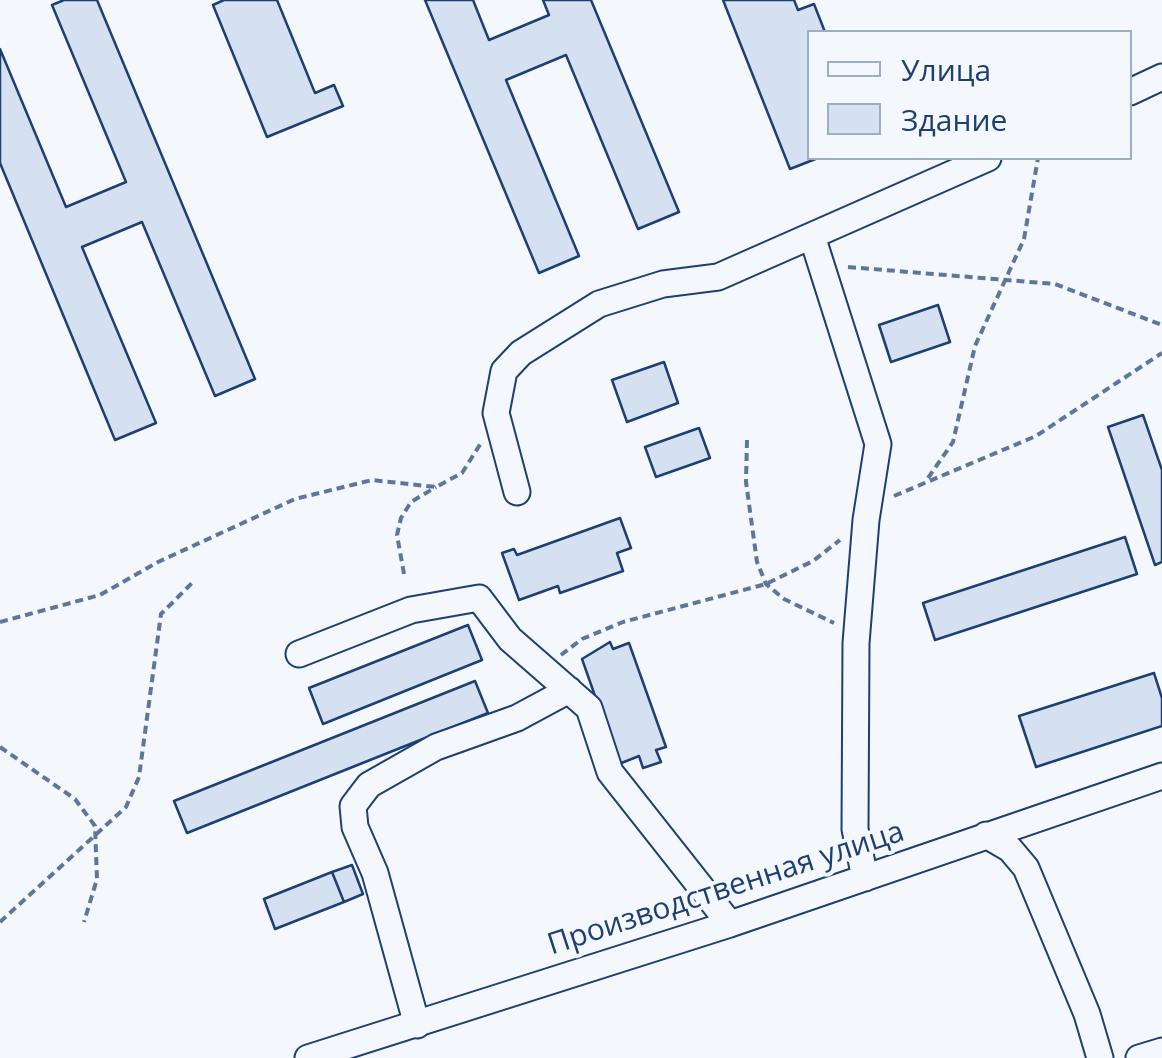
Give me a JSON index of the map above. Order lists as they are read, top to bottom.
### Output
{
  "streets": {
    "street": ["Производственная улица"]
  },
  "legend": ["Улица", "Здание"]
}
